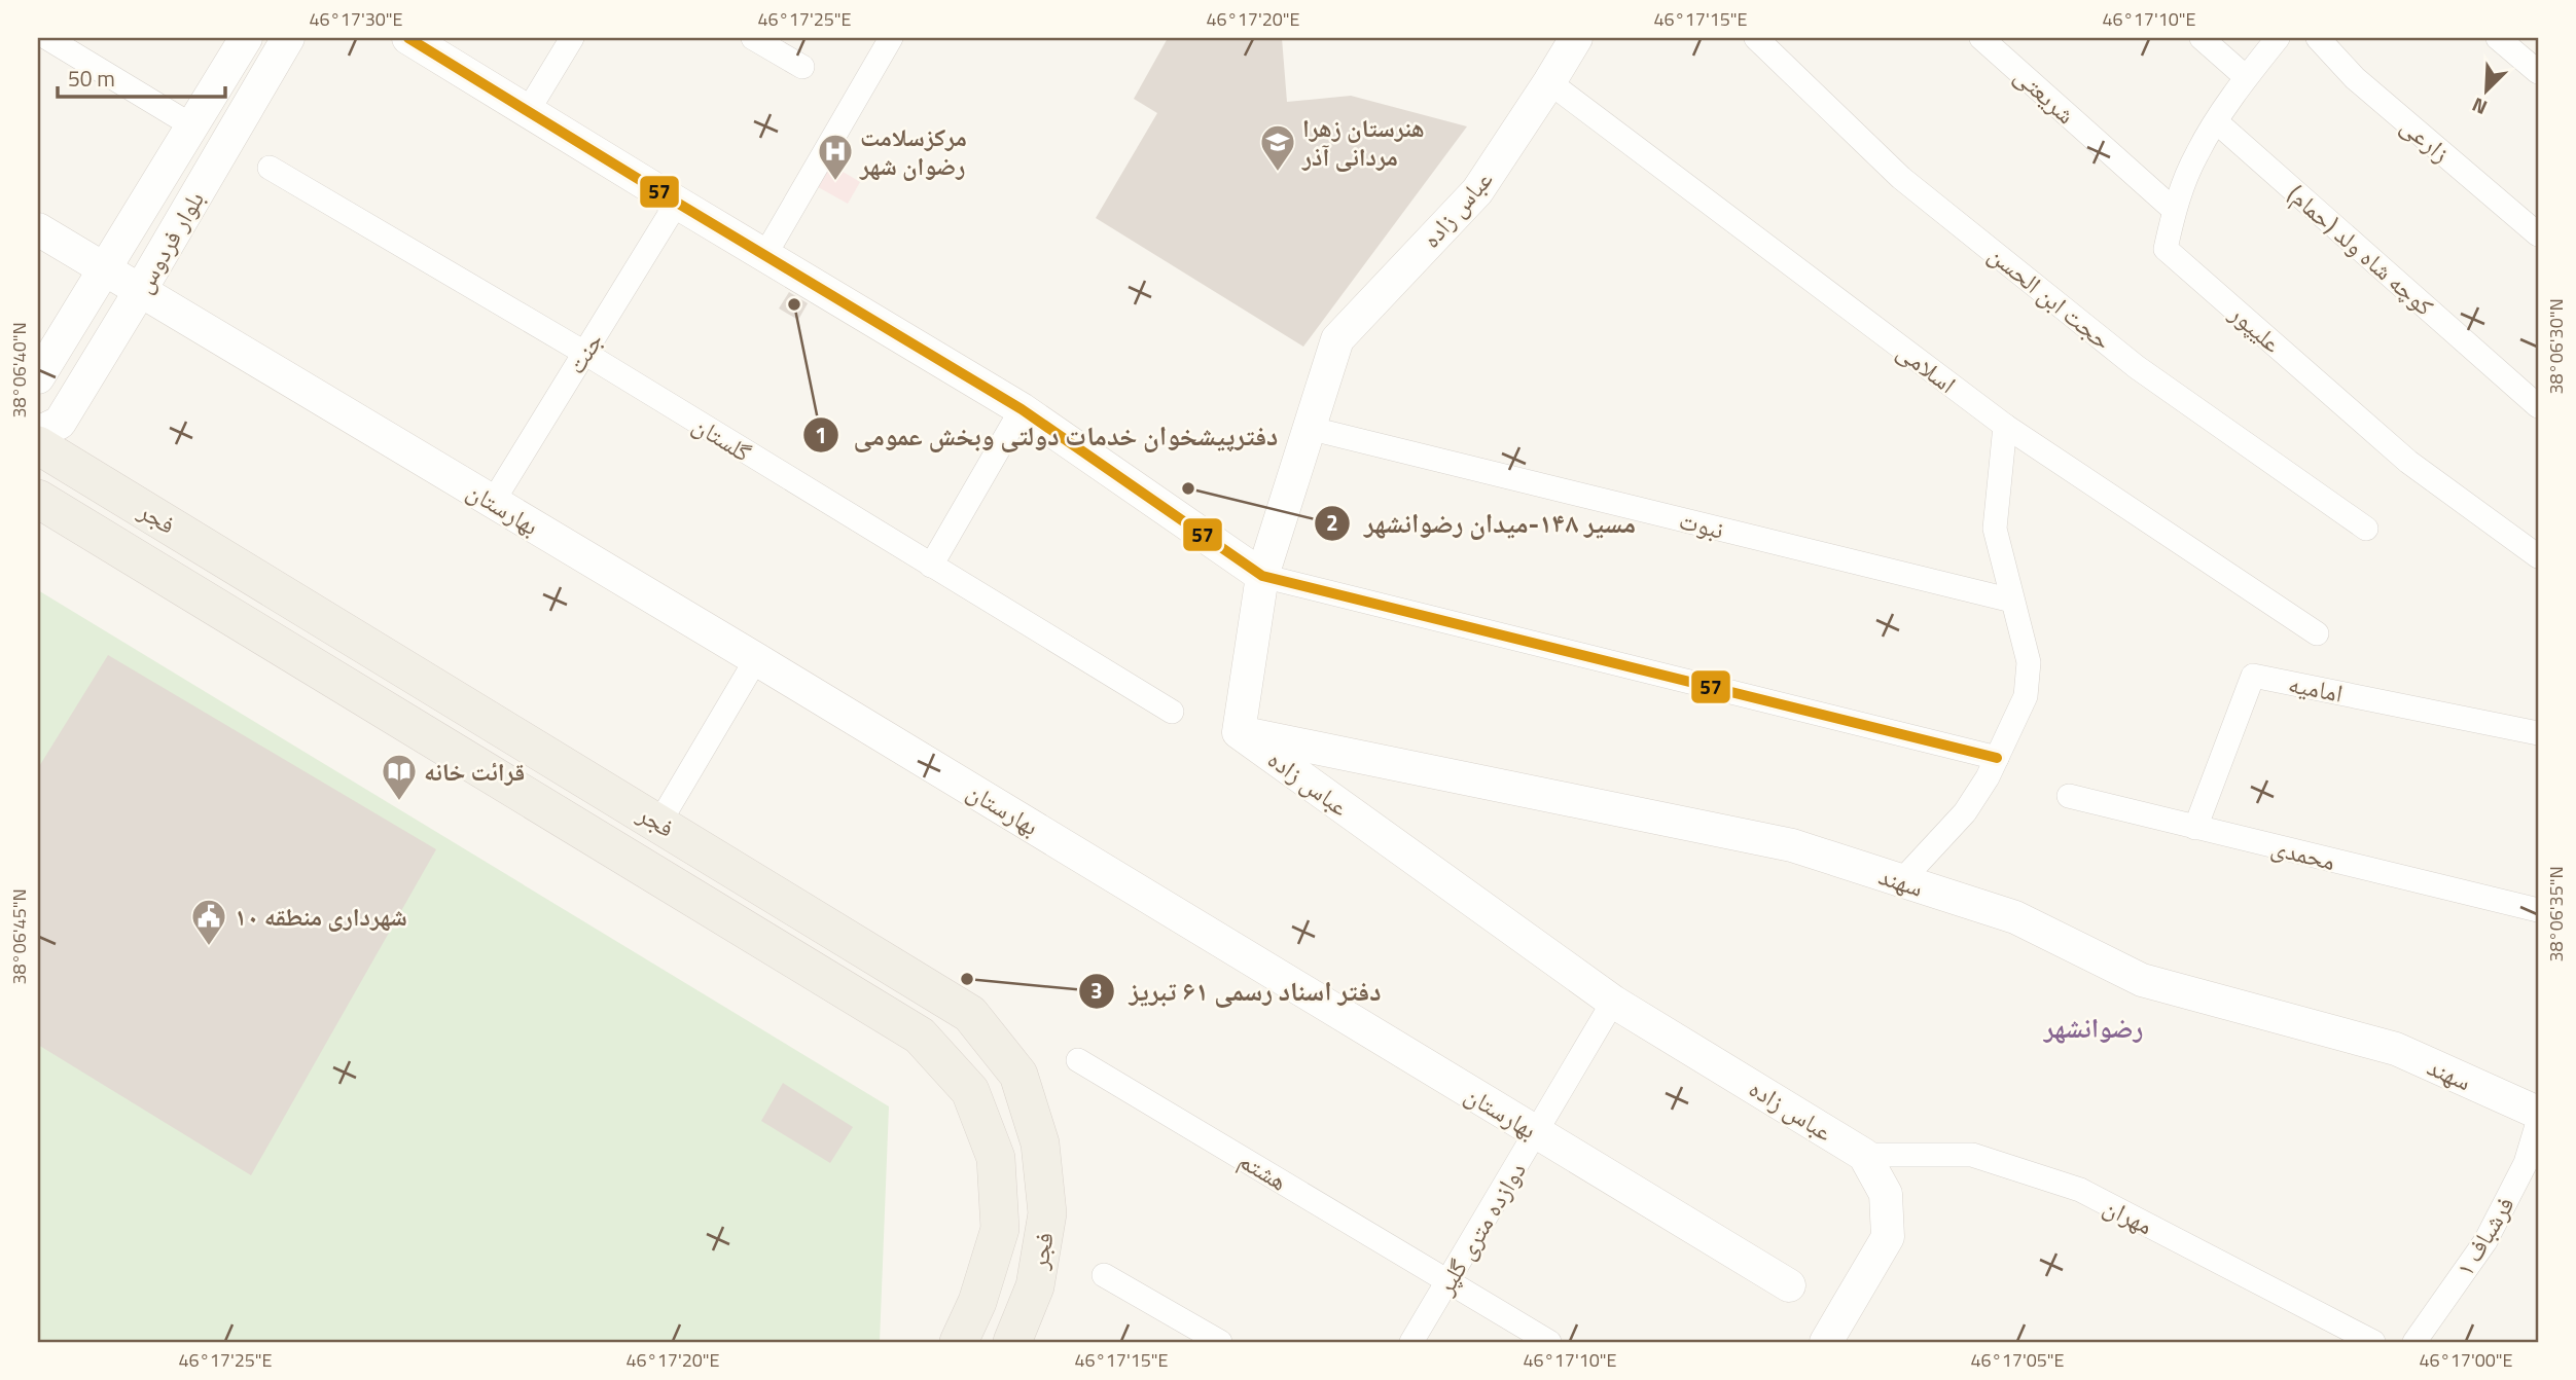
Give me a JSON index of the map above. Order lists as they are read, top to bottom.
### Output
{
  "streets": {
    "main road": ["فجر"],
    "street": [
      "شریعتی",
      "زارعی",
      "عباس زاده",
      "بلوار فردوس",
      "کوچه شاه ولد (حمام)",
      "حجت ابن الحسن",
      "علیپور",
      "جنت",
      "اسلامی",
      "گلستان",
      "بهارستان",
      "نبوت",
      "امامیه",
      "محمدی",
      "سهند",
      "هشتم",
      "مهران",
      "دوازده متری گلپر",
      "فرشباف ۱"
    ]
  },
  "crossings": [
    ["شریعتی", "علیپور"],
    ["عباس زاده", "اسلامی"],
    ["عباس زاده", "نبوت"],
    ["عباس زاده", "سهند"],
    ["عباس زاده", "مهران"],
    ["عباس زاده", "دوازده متری گلپر"],
    ["بلوار فردوس", "بهارستان"],
    ["کوچه شاه ولد (حمام)", "علیپور"],
    ["جنت", "گلستان"],
    ["جنت", "بهارستان"],
    ["بهارستان", "دوازده متری گلپر"],
    ["امامیه", "محمدی"],
    ["هشتم", "دوازده متری گلپر"]
  ],
  "districts": ["رضوانشهر"],
  "places": {
    "school or university": ["هنرستان زهرا مردانی آذر"],
    "hospital": ["مرکزسلامت رضوان شهر"],
    "other": ["دفترپیشخوان خدمات دولتی وبخش عمومی", "مسیر ۱۴۸-میدان رضوانشهر", "دفتر اسناد رسمی ۶۱ تبریز"],
    "library": ["قرائت خانه"],
    "public building": ["شهرداری منطقه ۱۰"]
  },
  "lines": ["transit line 57"],
  "scale_bar": "50 m",
  "north": "bottom left",
  "coordinates": [
    "46°17'30\"E",
    "46°17'25\"E",
    "46°17'20\"E",
    "46°17'15\"E",
    "46°17'10\"E",
    "38°06'30\"N",
    "38°06'40\"N",
    "38°06'35\"N",
    "38°06'45\"N",
    "46°17'05\"E",
    "46°17'00\"E"
  ]
}
